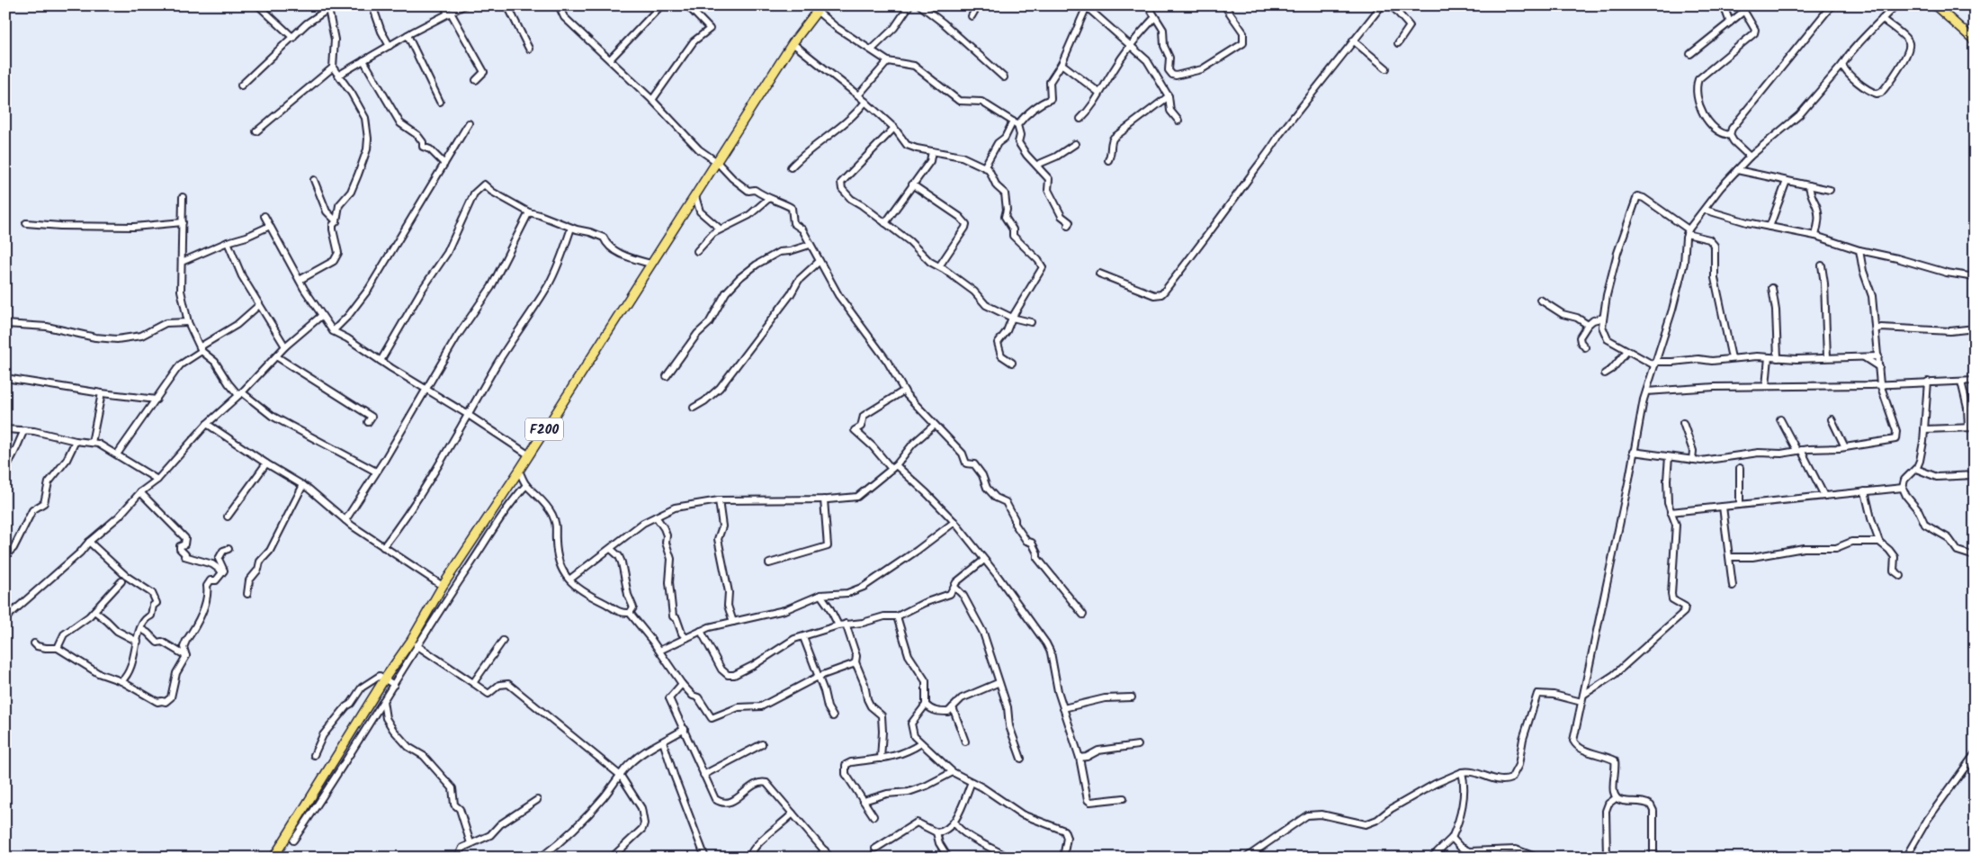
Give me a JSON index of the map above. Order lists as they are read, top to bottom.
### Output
{
  "streets": {
    "main road": ["F200"]
  }
}
